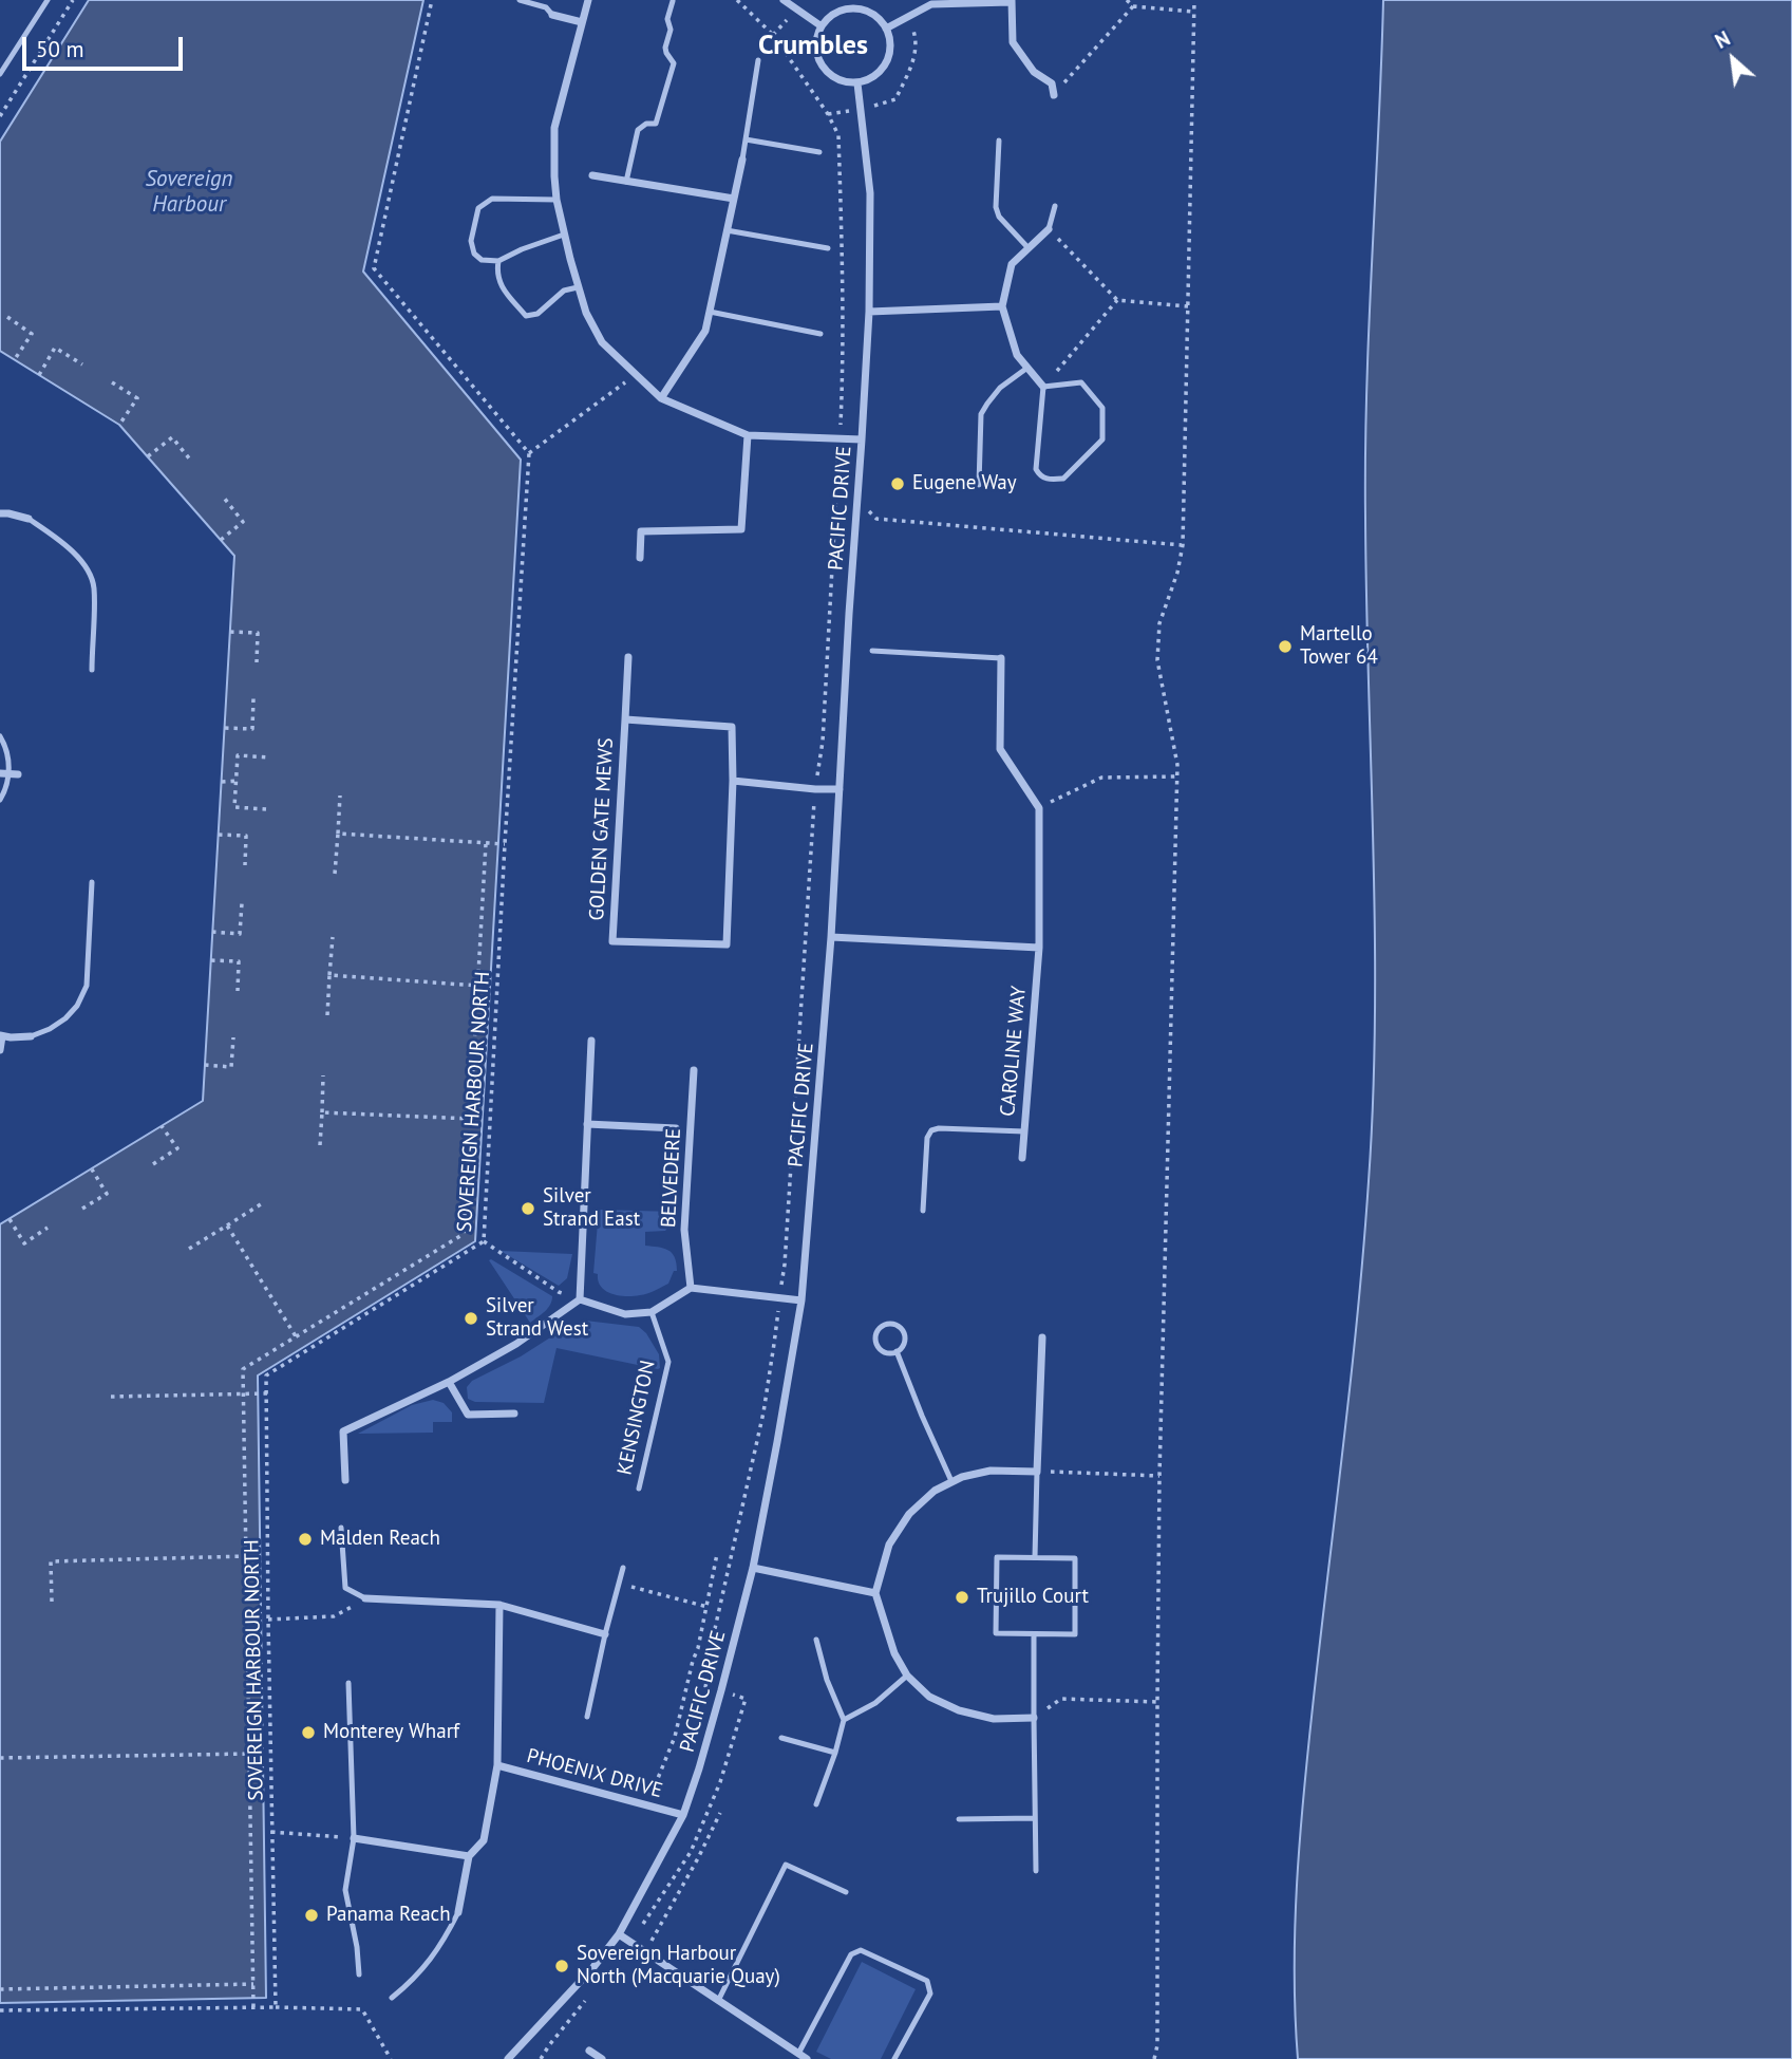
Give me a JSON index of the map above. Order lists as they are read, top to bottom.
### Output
{
  "streets": {
    "street": [
      "PACIFIC DRIVE",
      "GOLDEN GATE MEWS",
      "CAROLINE WAY",
      "BELVEDERE",
      "PHOENIX DRIVE"
    ],
    "lane": ["KENSINGTON"],
    "path": ["SOVEREIGN HARBOUR NORTH"]
  },
  "crossings": [
    ["PACIFIC DRIVE", "PHOENIX DRIVE"]
  ],
  "districts": ["Crumbles"],
  "water": ["Sovereign Harbour"],
  "places": [
    "Eugene Way",
    "Martello Tower 64",
    "Silver Strand East",
    "Silver Strand West",
    "Malden Reach",
    "Trujillo Court",
    "Monterey Wharf",
    "Panama Reach",
    "Sovereign Harbour North (Macquarie Quay)"
  ],
  "scale_bar": "50 m",
  "north": "top left"
}
